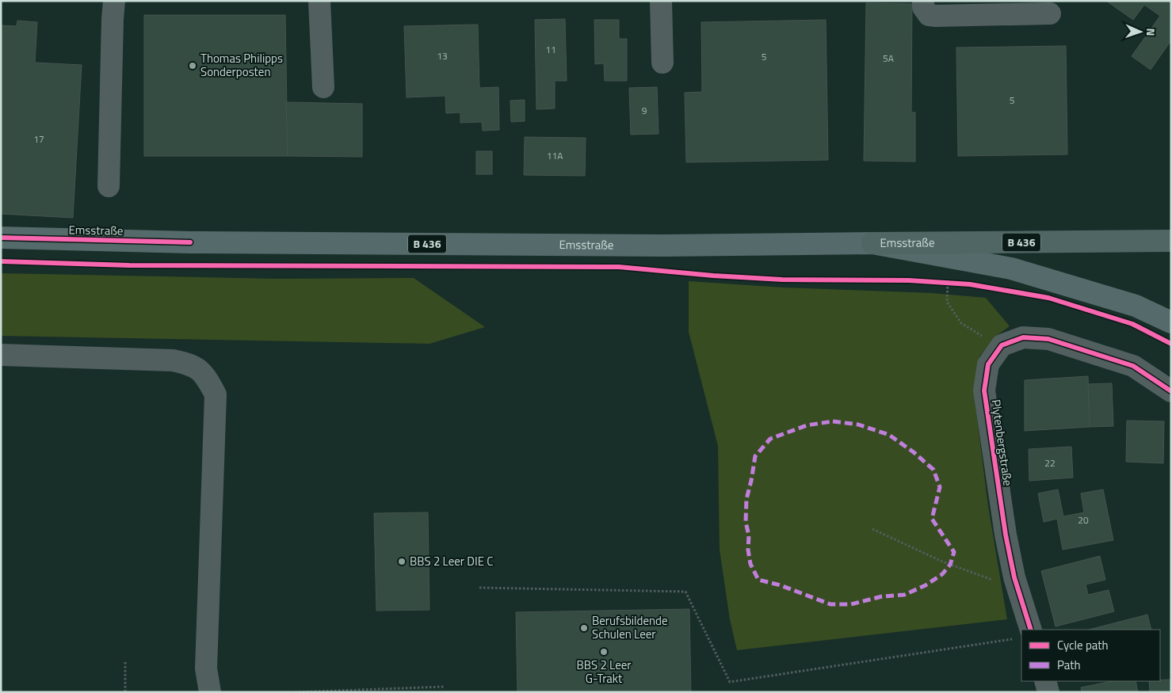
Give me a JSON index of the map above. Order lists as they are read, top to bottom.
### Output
{
  "streets": {
    "highway": ["Emsstraße", "B 436"],
    "street": ["Plytenbergstraße"]
  },
  "places": [
    "Thomas Philipps Sonderposten",
    "BBS 2 Leer DIE C",
    "Berufsbildende Schulen Leer",
    "BBS 2 Leer G-Trakt"
  ],
  "house_numbers": [
    "11",
    "13",
    "5",
    "5A",
    "5",
    "9",
    "17",
    "11A",
    "22",
    "20"
  ],
  "legend": ["Cycle path", "Path"],
  "north": "right"
}
